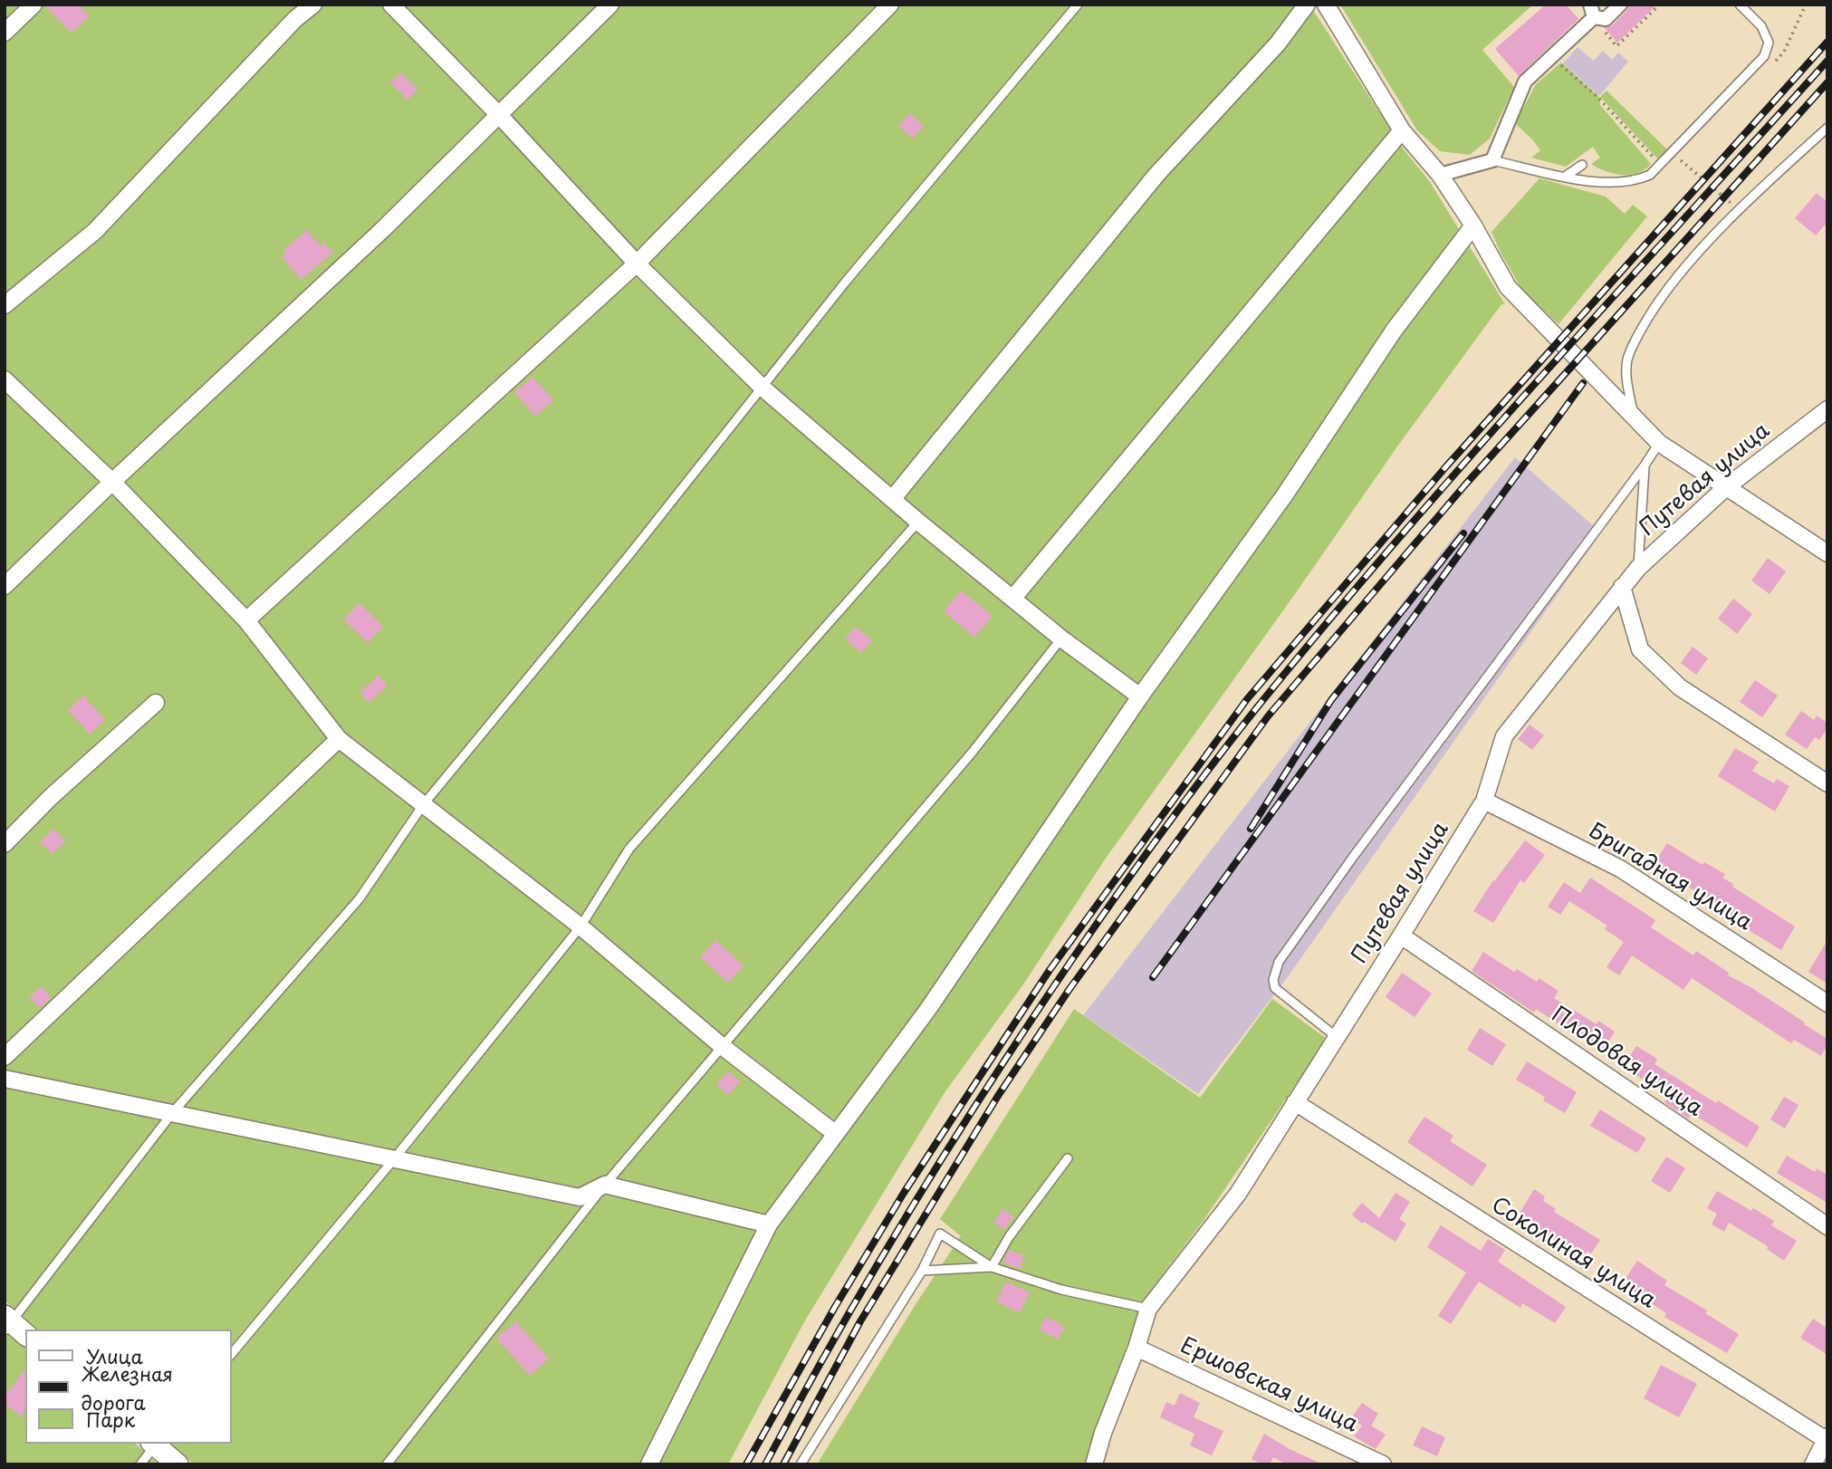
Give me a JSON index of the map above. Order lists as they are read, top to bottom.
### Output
{
  "streets": {
    "street": [
      "Путевая улица",
      "Бригадная улица",
      "Плодовая улица",
      "Соколиная улица",
      "Ершовская улица"
    ]
  },
  "crossings": [
    ["Путевая улица", "Бригадная улица"],
    ["Путевая улица", "Плодовая улица"],
    ["Путевая улица", "Соколиная улица"],
    ["Путевая улица", "Ершовская улица"]
  ],
  "legend": ["Улица", "Железная дорога", "Парк"]
}
